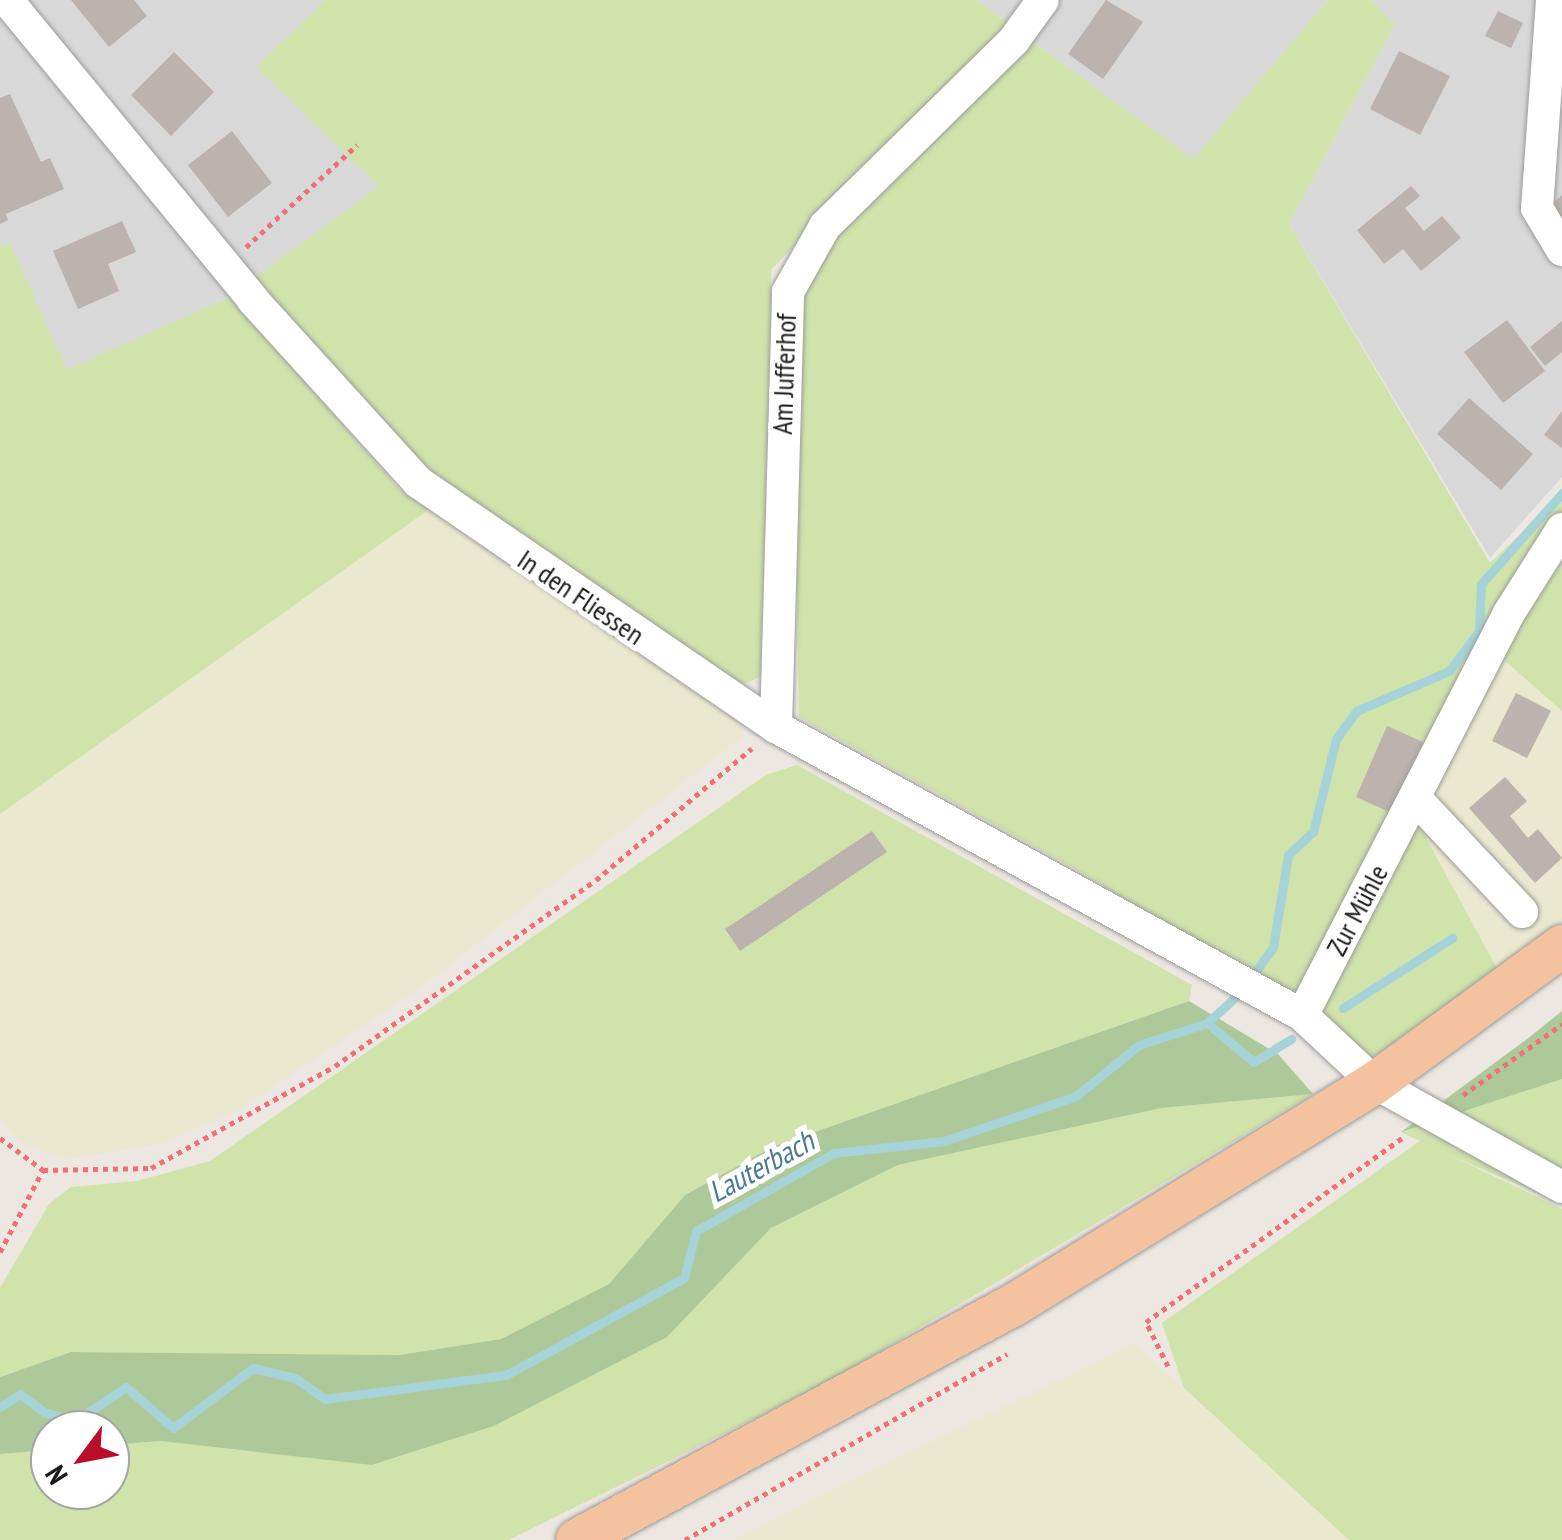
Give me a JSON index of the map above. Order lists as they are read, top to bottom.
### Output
{
  "streets": {
    "street": ["Am Jufferhof", "In den Fliessen", "Zur Mühle"]
  },
  "crossings": [
    ["Am Jufferhof", "In den Fliessen"],
    ["In den Fliessen", "Zur Mühle"]
  ],
  "water": ["Lauterbach"],
  "north": "bottom left"
}
